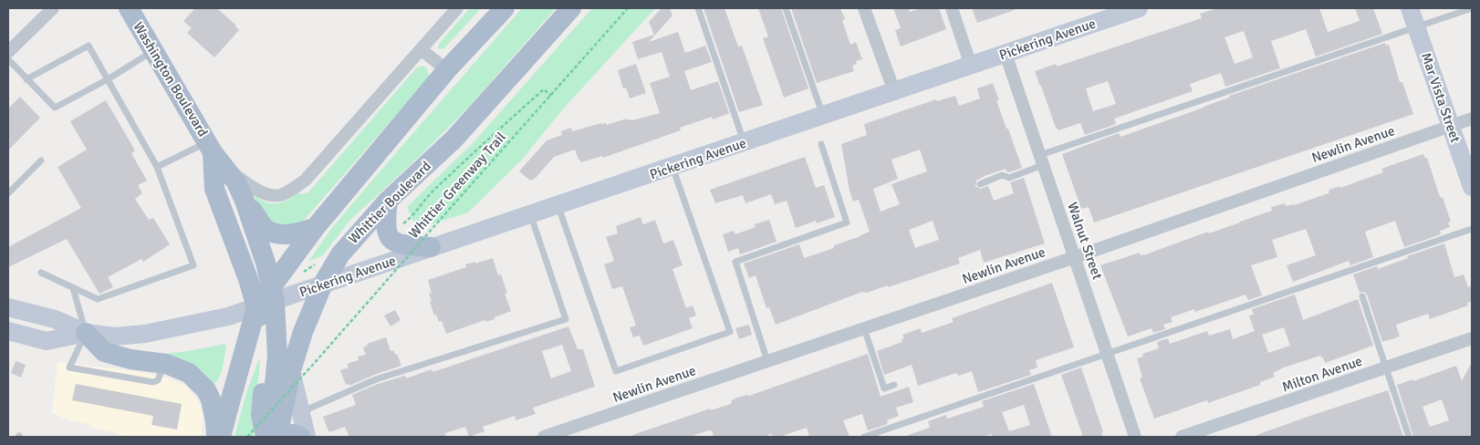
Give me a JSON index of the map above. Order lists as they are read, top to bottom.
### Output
{
  "streets": {
    "main road": ["Washington Boulevard", "Whittier Boulevard"],
    "street": [
      "Pickering Avenue",
      "Mar Vista Street",
      "Newlin Avenue",
      "Walnut Street",
      "Milton Avenue"
    ],
    "path": ["Whittier Greenway Trail"]
  },
  "crossings": [
    ["Pickering Avenue", "Washington Boulevard"],
    ["Pickering Avenue", "Whittier Boulevard"],
    ["Pickering Avenue", "Walnut Street"],
    ["Mar Vista Street", "Newlin Avenue"],
    ["Newlin Avenue", "Walnut Street"],
    ["Whittier Greenway Trail", "Whittier Boulevard"]
  ]
}
